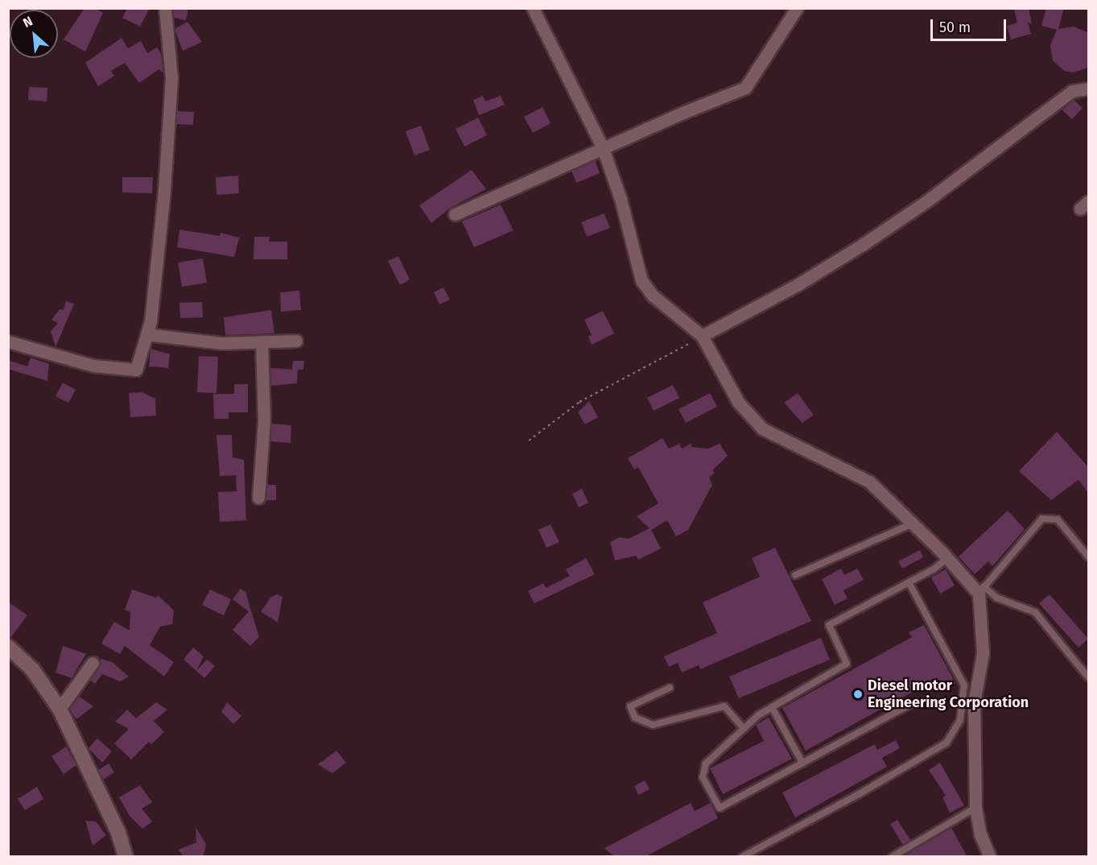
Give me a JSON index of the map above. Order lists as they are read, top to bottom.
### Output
{
  "places": ["Diesel motor Engineering Corporation"],
  "scale_bar": "50 m",
  "north": "top left"
}
